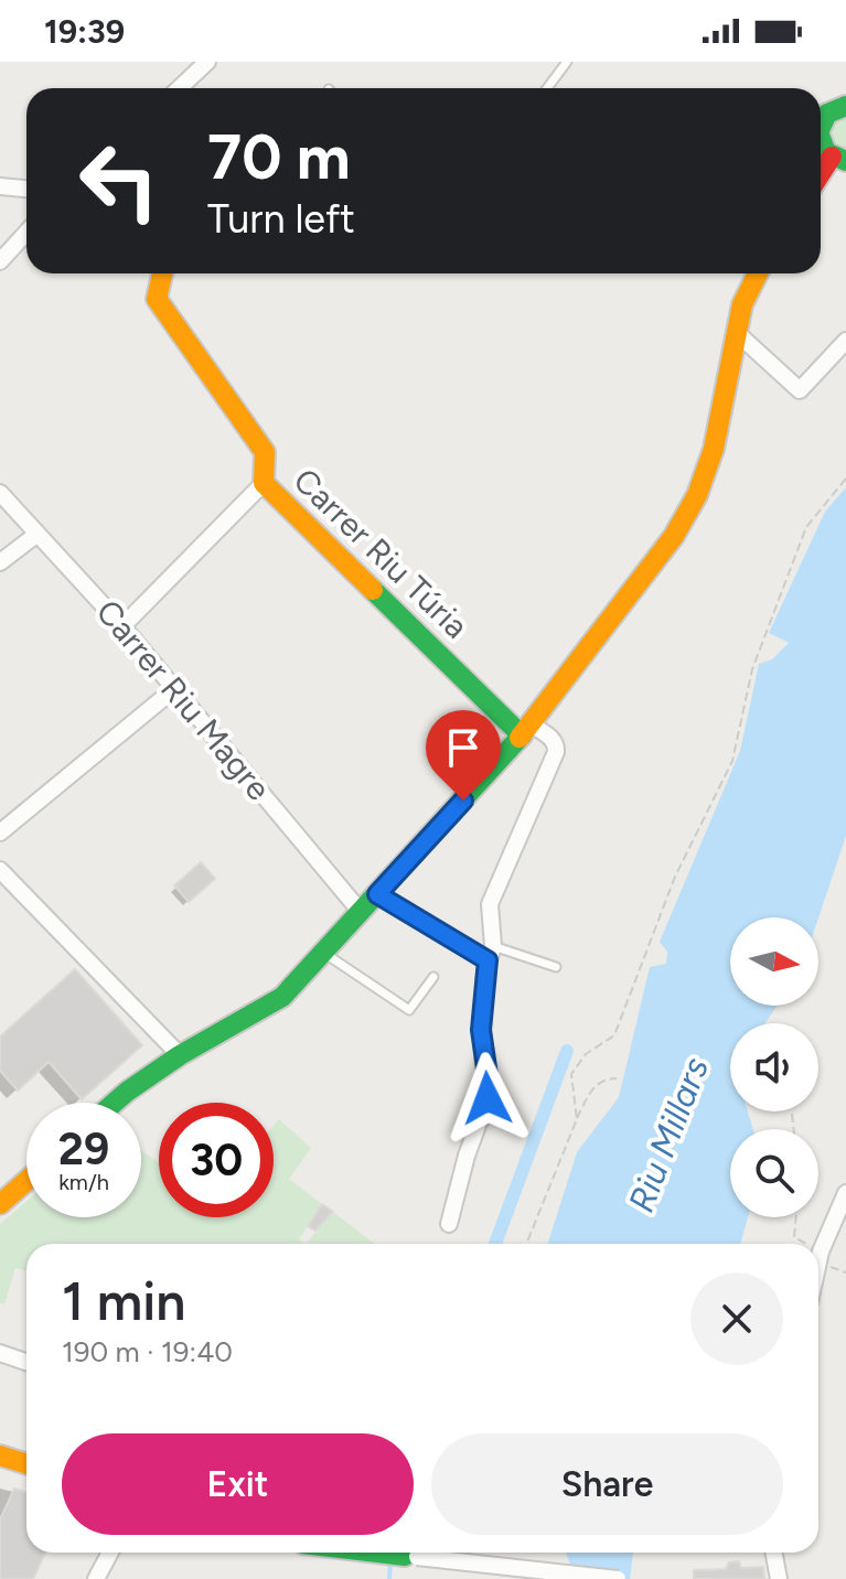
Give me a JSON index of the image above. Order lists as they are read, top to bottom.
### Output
{
  "streets": {
    "street": ["Carrer Riu Túria", "Carrer Riu Magre"]
  },
  "water": ["Riu Millars"],
  "north": "right",
  "page": {
    "status": "19:39",
    "turn": ["70 m", "Turn left"],
    "speed": "29 km/h",
    "limit": "30",
    "heading": ["1 min", "190 m · 19:40"],
    "buttons": ["Exit", "Share"]
  }
}
